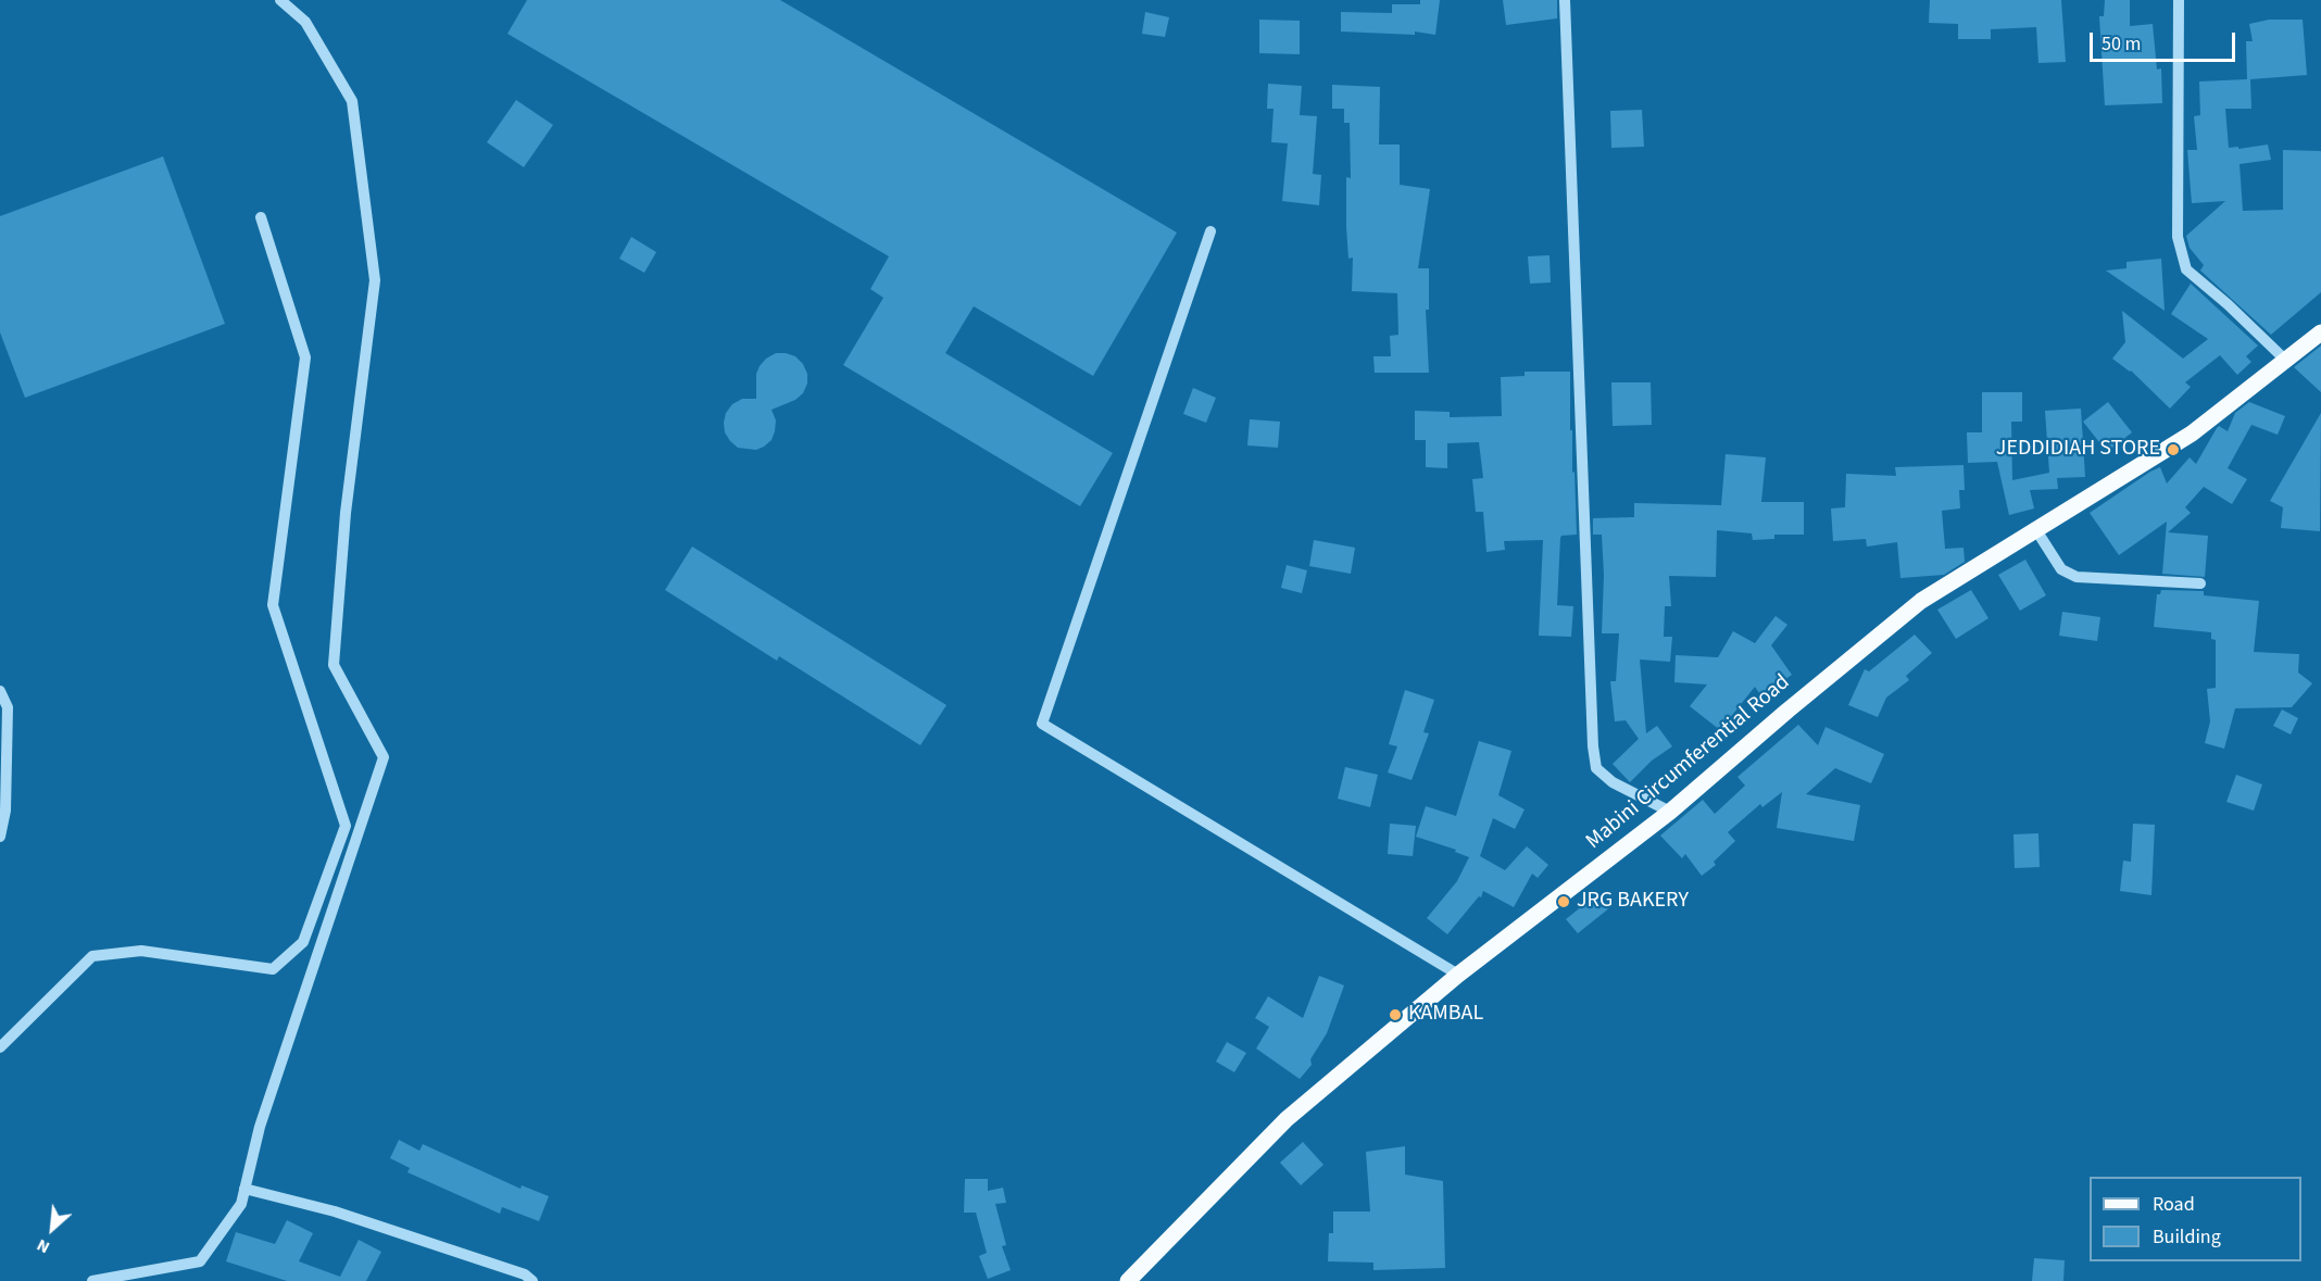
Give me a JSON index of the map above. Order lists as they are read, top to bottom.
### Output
{
  "streets": {
    "main road": ["Mabini Circumferential Road"]
  },
  "places": ["JEDDIDIAH STORE", "JRG BAKERY", "KAMBAL"],
  "legend": ["Road", "Building"],
  "scale_bar": "50 m",
  "north": "bottom left"
}
